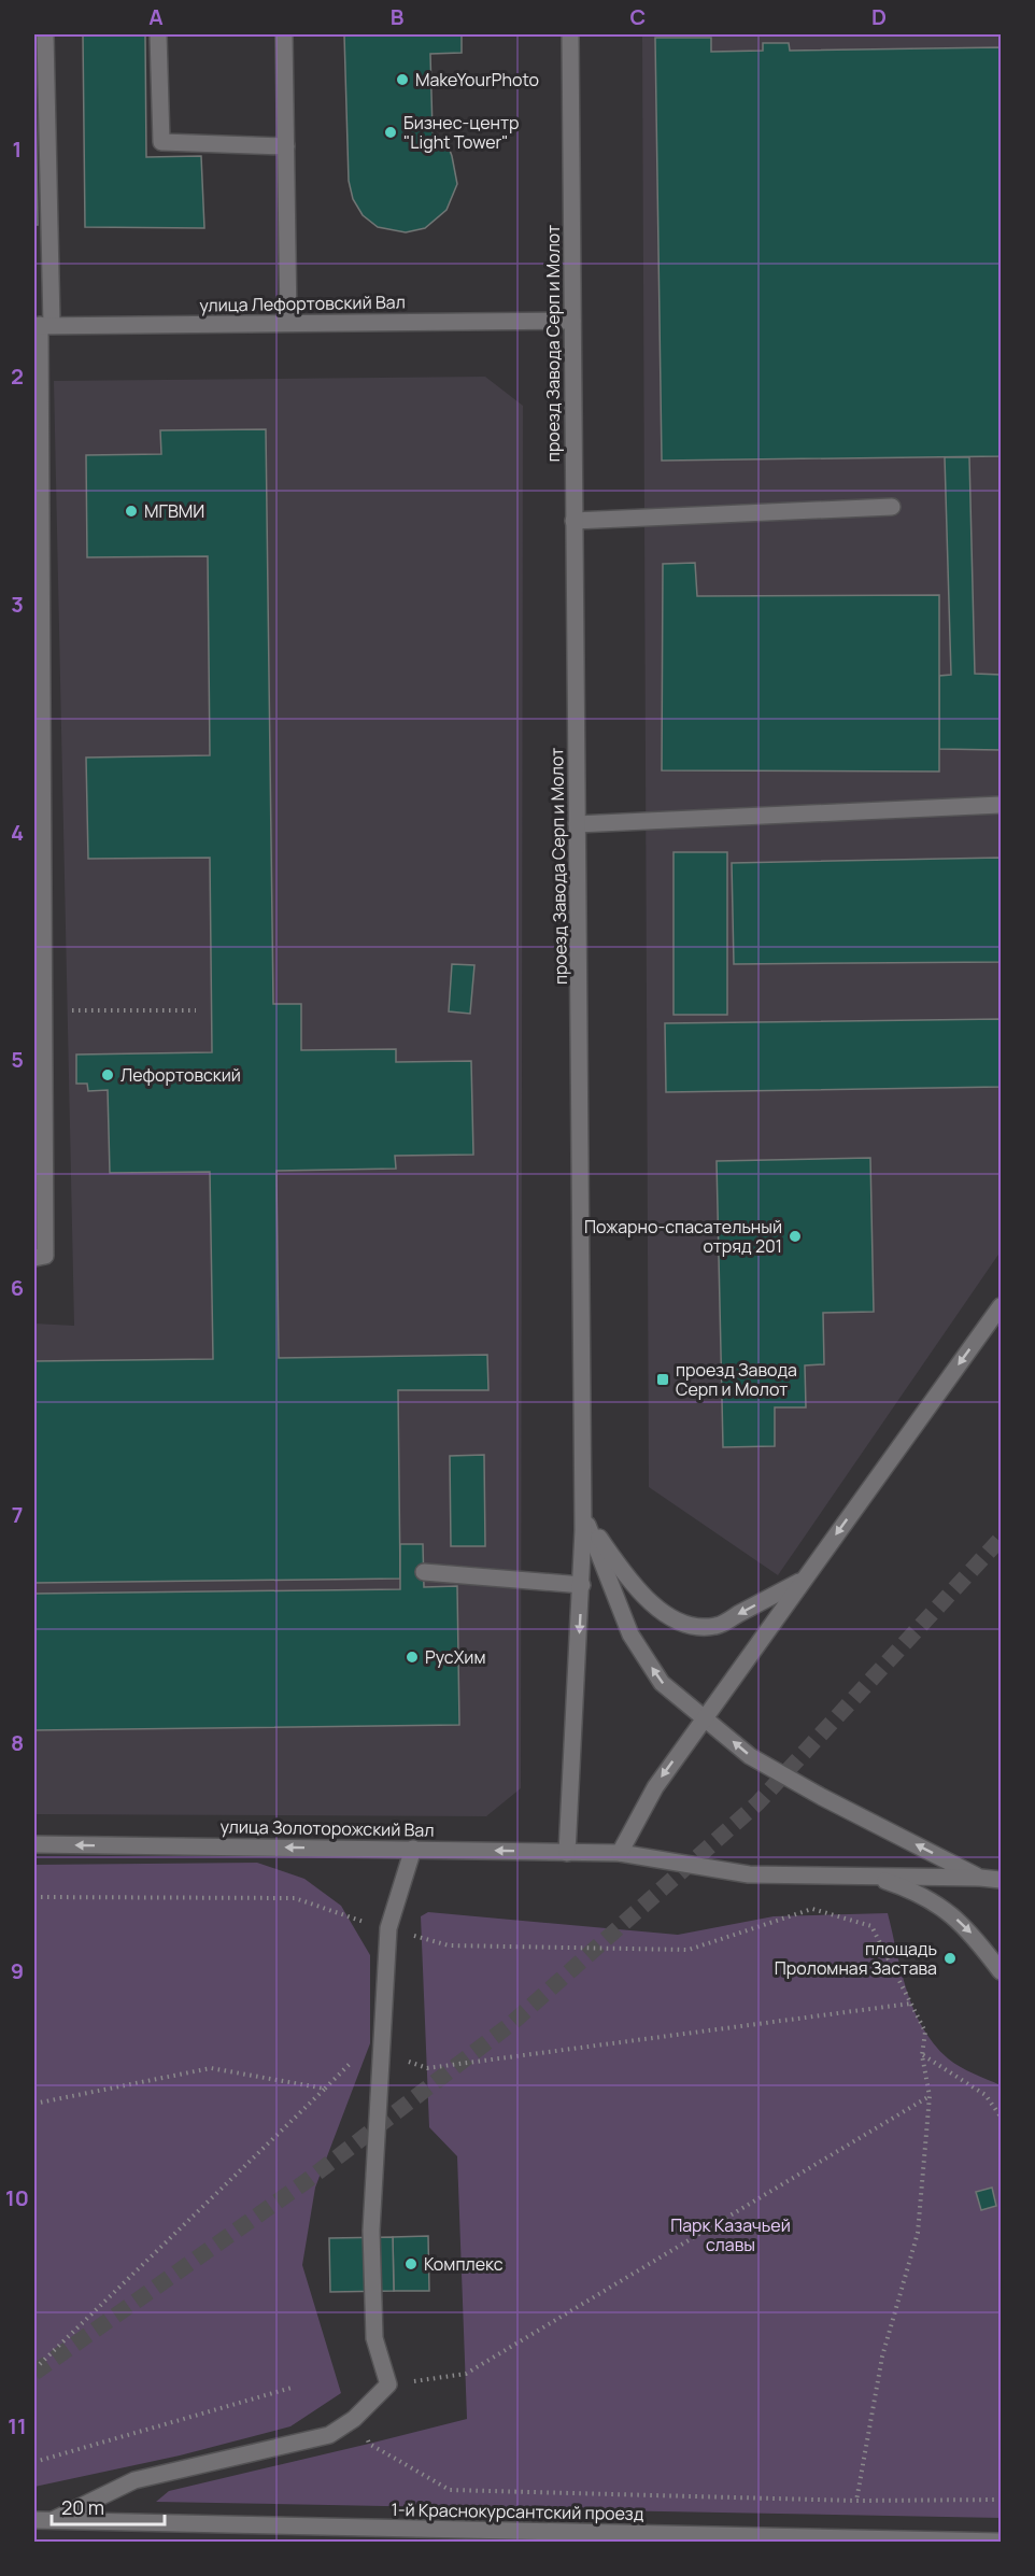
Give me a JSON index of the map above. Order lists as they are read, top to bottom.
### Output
{
  "streets": {
    "street": [
      "улица Лефортовский Вал",
      "проезд Завода Серп и Молот",
      "улица Золоторожский Вал",
      "1-й Краснокурсантский проезд"
    ]
  },
  "crossings": [
    ["улица Лефортовский Вал", "проезд Завода Серп и Молот"],
    ["проезд Завода Серп и Молот", "улица Золоторожский Вал"]
  ],
  "one_way": ["улица Золоторожский Вал"],
  "parks": ["Парк Казачьей славы"],
  "places": {
    "other": [
      "MakeYourPhoto",
      "Бизнес-центр \"Light Tower\"",
      "МГВМИ",
      "Лефортовский",
      "Пожарно-спасательный отряд 201",
      "РусХим",
      "площадь Проломная Застава",
      "Комплекс"
    ],
    "transit": ["проезд Завода Серп и Молот"]
  },
  "scale_bar": "20 m",
  "grid": {
    "columns": [
      "A",
      "B",
      "C",
      "D"
    ],
    "rows": [
      "1",
      "2",
      "3",
      "4",
      "5",
      "6",
      "7",
      "8",
      "9",
      "10",
      "11"
    ]
  }
}
